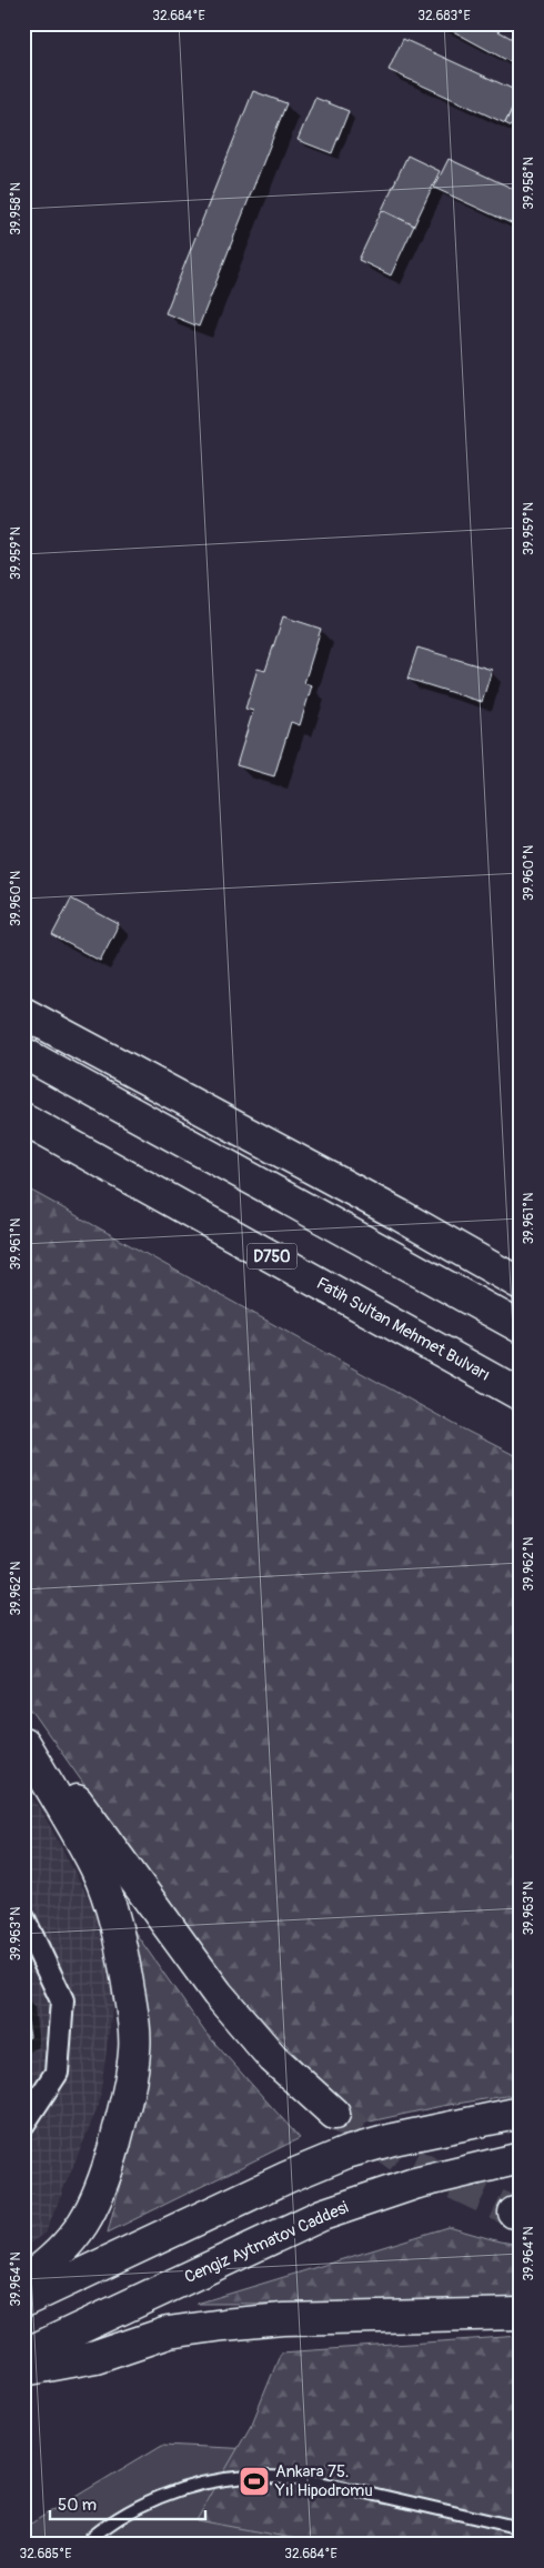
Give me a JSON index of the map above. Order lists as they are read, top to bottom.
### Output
{
  "streets": {
    "highway": ["D750", "Fatih Sultan Mehmet Bulvarı", "Cengiz Aytmatov Caddesi"]
  },
  "places": {
    "sports": ["Ankara 75. Yıl Hipodromu"]
  },
  "scale_bar": "50 m",
  "coordinates": [
    "32.684°E",
    "32.683°E",
    "39.958°N",
    "39.959°N",
    "39.960°N",
    "39.961°N",
    "39.962°N",
    "39.963°N",
    "39.964°N",
    "32.685°E"
  ]
}
